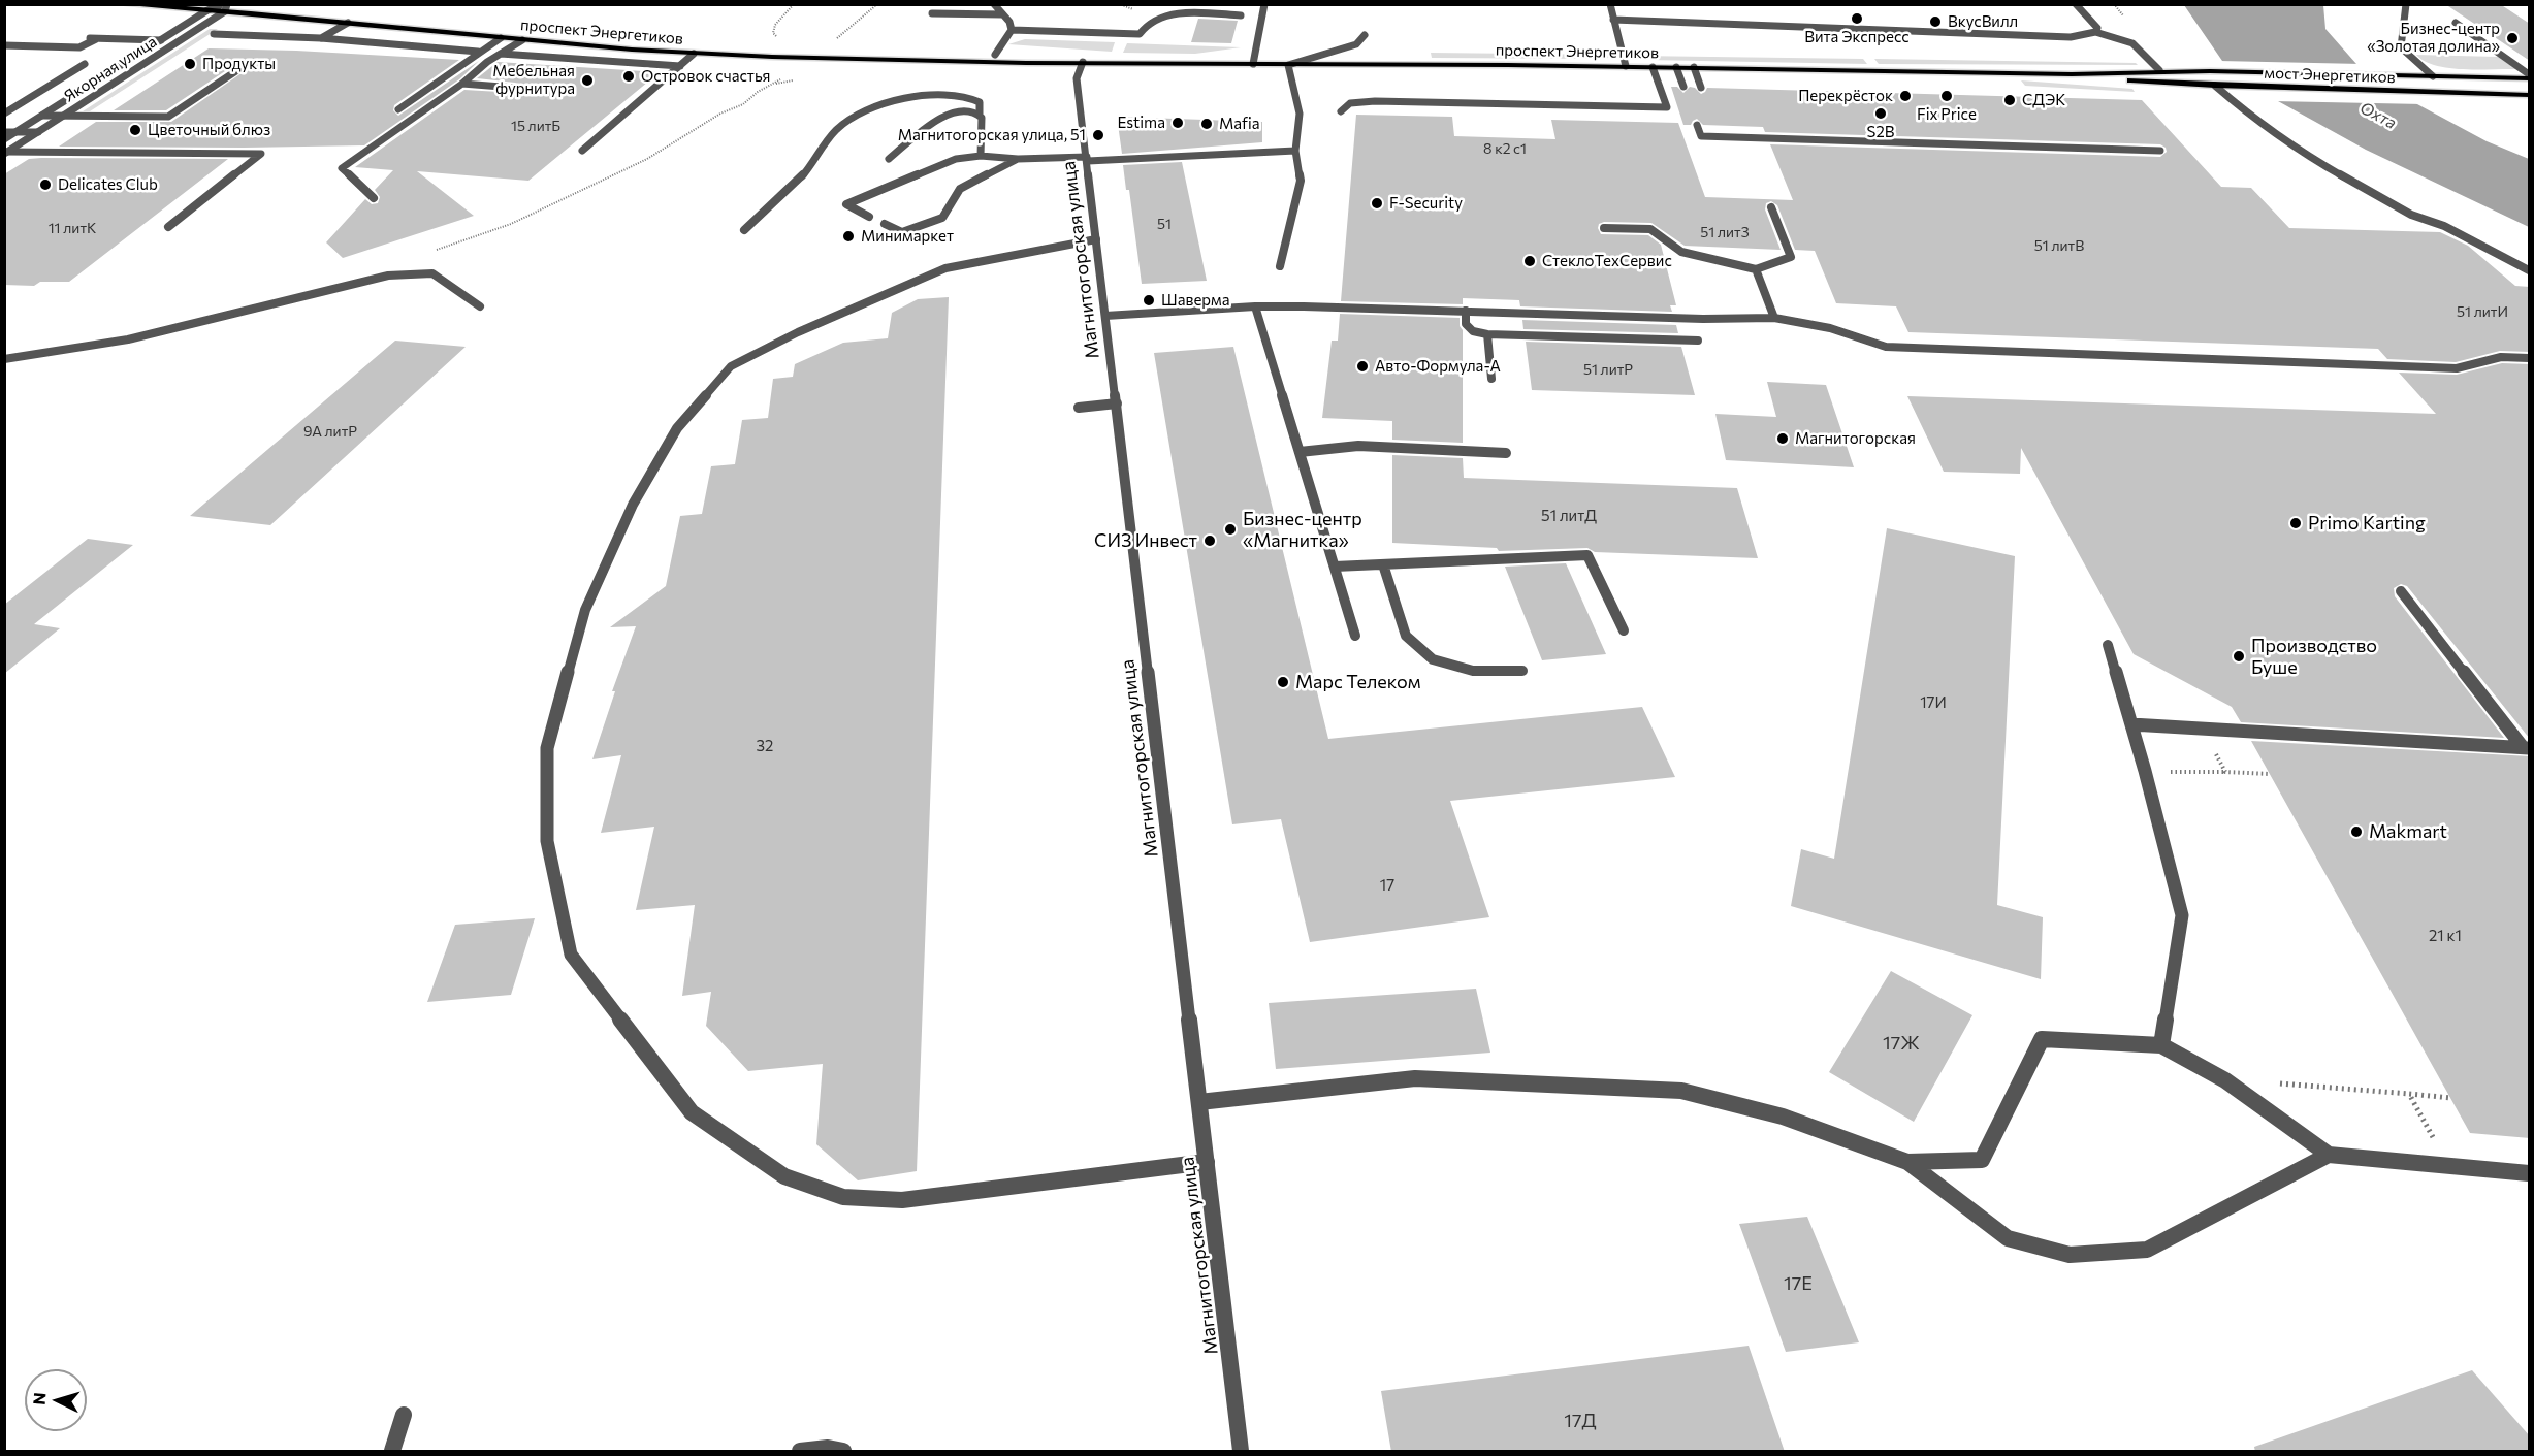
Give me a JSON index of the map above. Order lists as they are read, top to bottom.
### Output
{
  "streets": {
    "main road": ["проспект Энергетиков", "мост Энергетиков"],
    "street": ["Якорная улица", "Магнитогорская улица"]
  },
  "crossings": [
    ["проспект Энергетиков", "Якорная улица"],
    ["проспект Энергетиков", "мост Энергетиков"],
    ["проспект Энергетиков", "Магнитогорская улица"]
  ],
  "water": ["Охта"],
  "places": [
    "Вита Экспресс",
    "ВкусВилл",
    "Бизнес-центр «Золотая долина»",
    "Продукты",
    "Островок счастья",
    "Мебельная фурнитура",
    "Перекрёсток",
    "Fix Price",
    "СДЭК",
    "S2B",
    "Estima",
    "Mafia",
    "Цветочный блюз",
    "Магнитогорская улица, 51",
    "Delicates Club",
    "F-Security",
    "Минимаркет",
    "СтеклоТехСервис",
    "Шаверма",
    "Авто-Формула-А",
    "Магнитогорская",
    "Primo Karting",
    "Бизнес-центр «Магнитка»",
    "СИЗ Инвест",
    "Производство Буше",
    "Марс Телеком",
    "Makmart"
  ],
  "house_numbers": [
    "15 литБ",
    "8 к2 с1",
    "51",
    "11 литК",
    "51 лит3",
    "51 литВ",
    "51 литИ",
    "51 литР",
    "9А литР",
    "51 литД",
    "17И",
    "32",
    "17",
    "21 к1",
    "17Ж",
    "17Е",
    "17Д"
  ],
  "north": "left"
}
